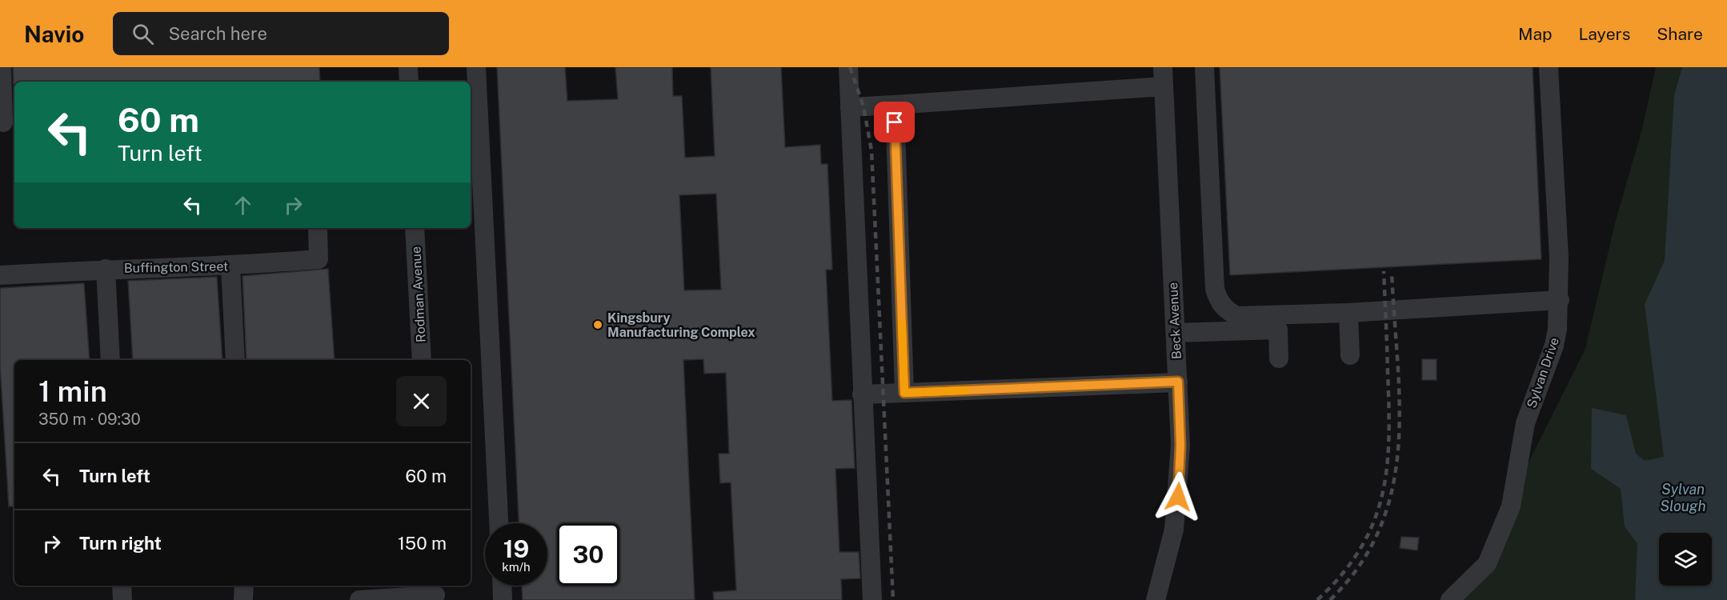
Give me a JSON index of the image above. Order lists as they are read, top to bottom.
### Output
{
  "streets": {
    "street": [
      "Buffington Street",
      "Rodman Avenue",
      "Beck Avenue",
      "Sylvan Drive"
    ]
  },
  "water": ["Sylvan Slough"],
  "places": ["Kingsbury Manufacturing Complex"],
  "page": {
    "header": "Navio",
    "search": "Search here",
    "nav": ["Map", "Layers", "Share"],
    "turn": ["60 m", "Turn left"],
    "heading": ["1 min", "350 m · 09:30"],
    "list": [
      {
        "name": "Turn left",
        "value": "60 m"
      },
      {
        "name": "Turn right",
        "value": "150 m"
      }
    ],
    "speed": "19 km/h",
    "limit": "30"
  }
}
